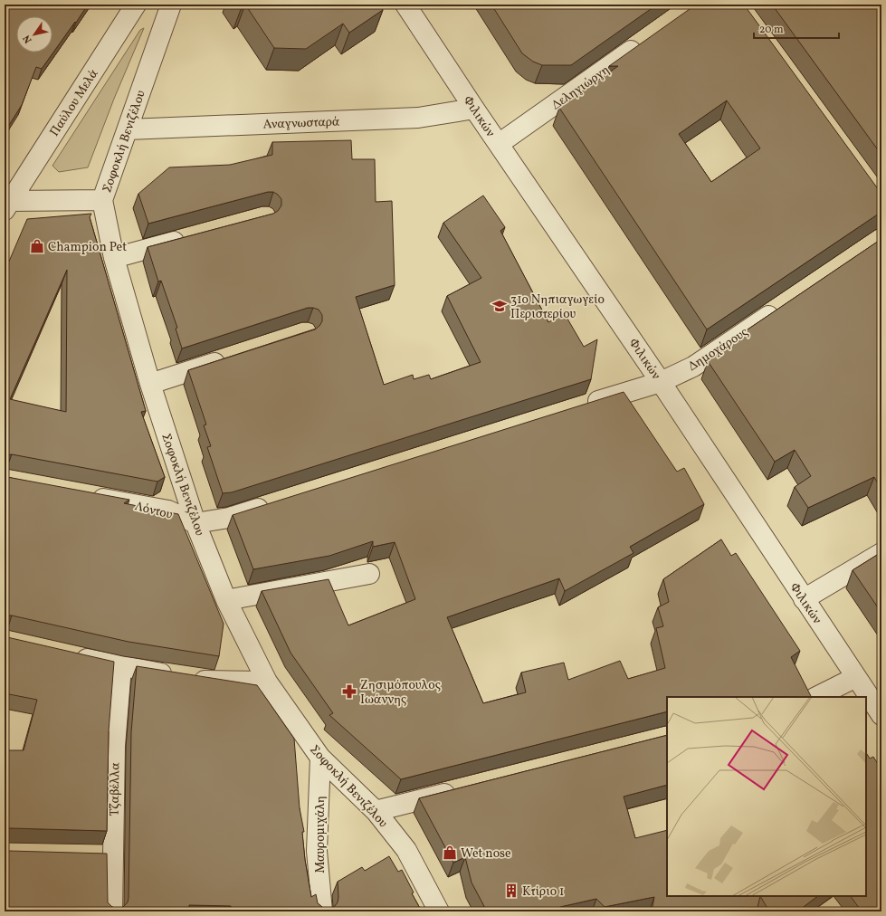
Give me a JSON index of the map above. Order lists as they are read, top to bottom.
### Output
{
  "streets": {
    "street": [
      "Δεληγιώργη",
      "Παύλου Μελά",
      "Φιλικών",
      "Αναγνωσταρά",
      "Σοφοκλή Βενιζέλου",
      "Δημοχάρους",
      "Λόντου",
      "Τζαβέλλα",
      "Μαυρομιχάλη"
    ]
  },
  "crossings": [
    ["Δεληγιώργη", "Φιλικών"],
    ["Παύλου Μελά", "Σοφοκλή Βενιζέλου"],
    ["Φιλικών", "Αναγνωσταρά"],
    ["Φιλικών", "Δημοχάρους"],
    ["Αναγνωσταρά", "Σοφοκλή Βενιζέλου"],
    ["Σοφοκλή Βενιζέλου", "Λόντου"],
    ["Σοφοκλή Βενιζέλου", "Μαυρομιχάλη"]
  ],
  "places": {
    "shop": ["Champion Pet", "Wet nose"],
    "school or university": ["31ο Νηπιαγωγείο Περιστερίου"],
    "pharmacy": ["Ζησιμόπουλος Ιωάννης"],
    "building": ["Κτίριο 1"]
  },
  "scale_bar": "20 m",
  "north": "bottom left"
}
